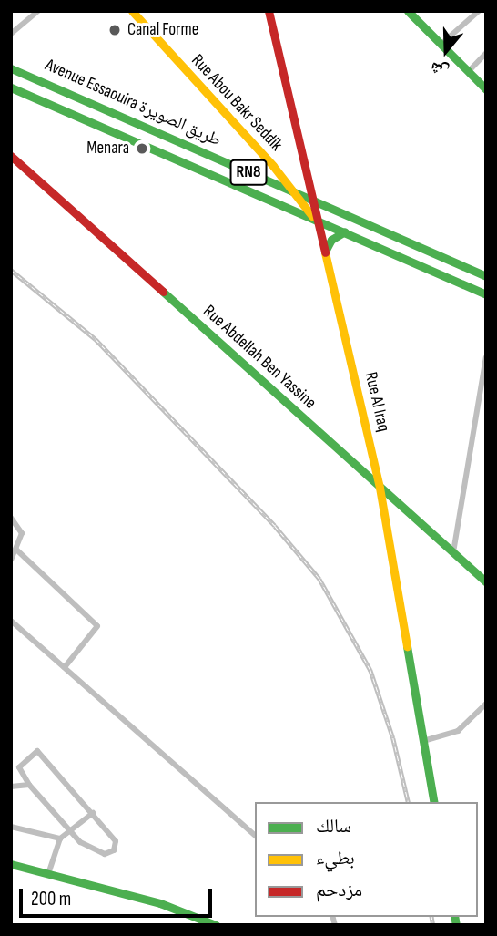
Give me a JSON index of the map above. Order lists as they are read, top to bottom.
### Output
{
  "streets": {
    "street": [
      "Avenue Essaouira طريق الصويرة",
      "Rue Abou Bakr Seddik",
      "RN8",
      "Rue Abdellah Ben Yassine",
      "Rue Al Iraq"
    ]
  },
  "crossings": [
    ["Avenue Essaouira طريق الصويرة", "Rue Abou Bakr Seddik"],
    ["Avenue Essaouira طريق الصويرة", "Rue Al Iraq"],
    ["Rue Abou Bakr Seddik", "Rue Al Iraq"],
    ["Rue Abdellah Ben Yassine", "Rue Al Iraq"]
  ],
  "places": ["Canal Forme", "Menara"],
  "legend": ["سالك", "بطيء", "مزدحم"],
  "scale_bar": "200 m",
  "north": "bottom"
}
